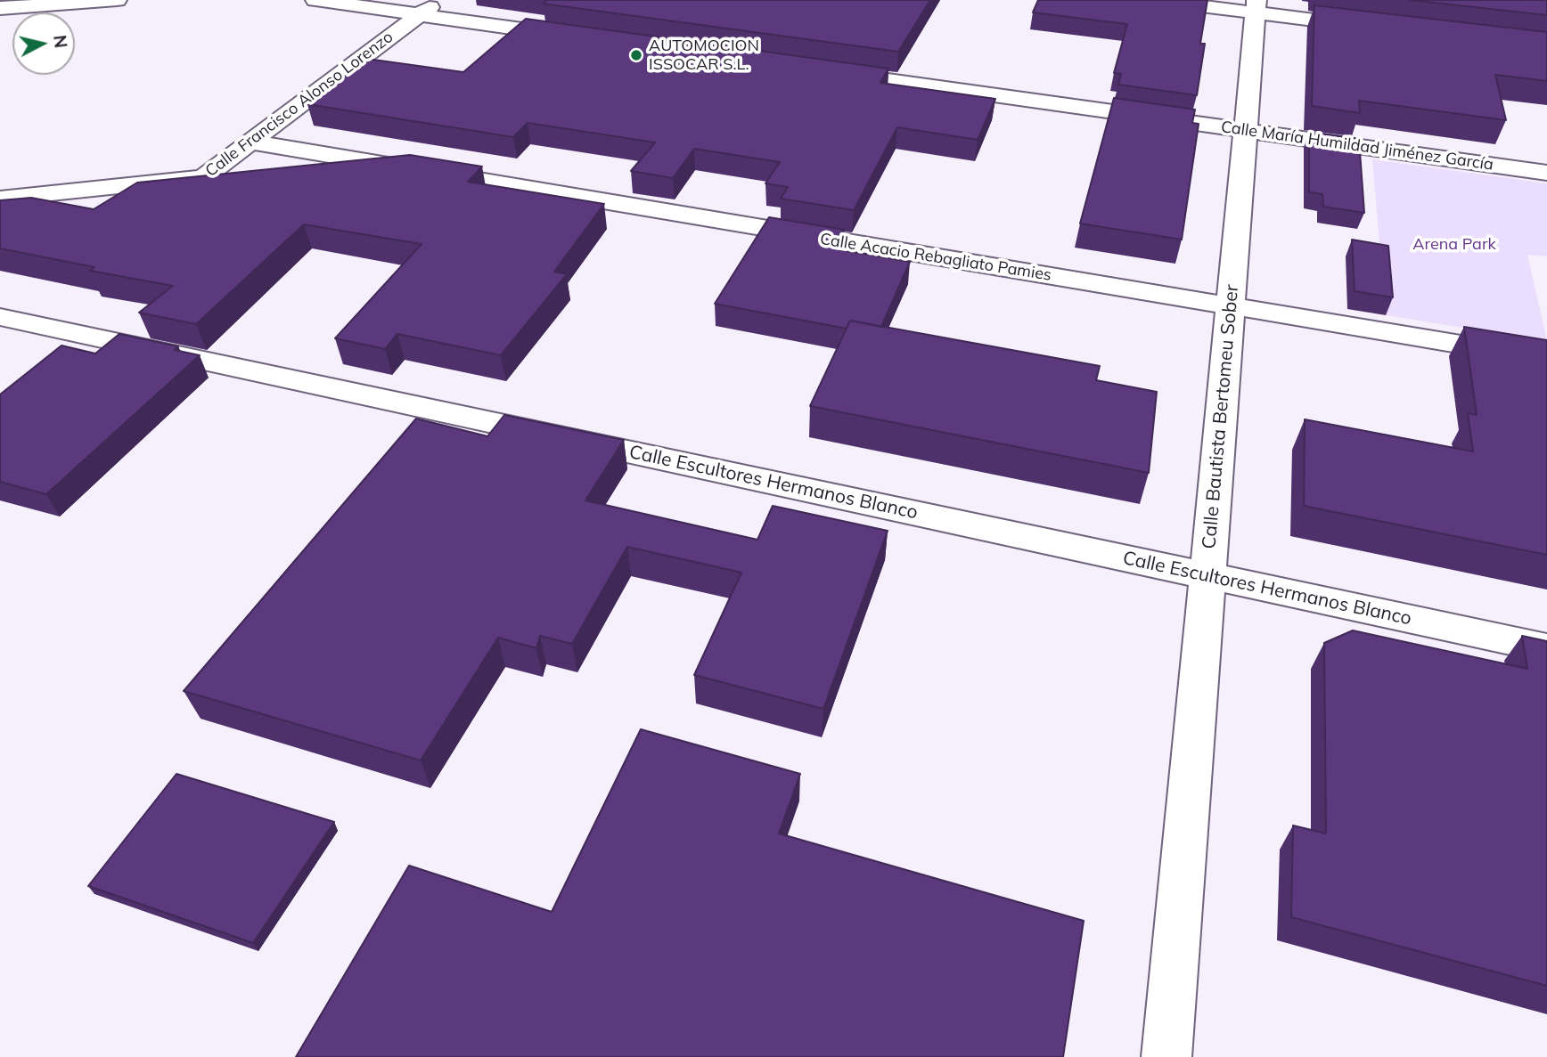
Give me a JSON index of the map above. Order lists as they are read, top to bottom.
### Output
{
  "streets": {
    "street": [
      "Calle Francisco Alonso Lorenzo",
      "Calle María Humildad Jiménez García",
      "Calle Acacio Rebagliato Pamies",
      "Calle Bautista Bertomeu Sober",
      "Calle Escultores Hermanos Blanco"
    ]
  },
  "crossings": [
    ["Calle Francisco Alonso Lorenzo", "Calle Acacio Rebagliato Pamies"],
    ["Calle María Humildad Jiménez García", "Calle Bautista Bertomeu Sober"],
    ["Calle Acacio Rebagliato Pamies", "Calle Bautista Bertomeu Sober"],
    ["Calle Bautista Bertomeu Sober", "Calle Escultores Hermanos Blanco"]
  ],
  "parks": ["Arena Park"],
  "places": ["AUTOMOCION ISSOCAR S.L."],
  "north": "right"
}
